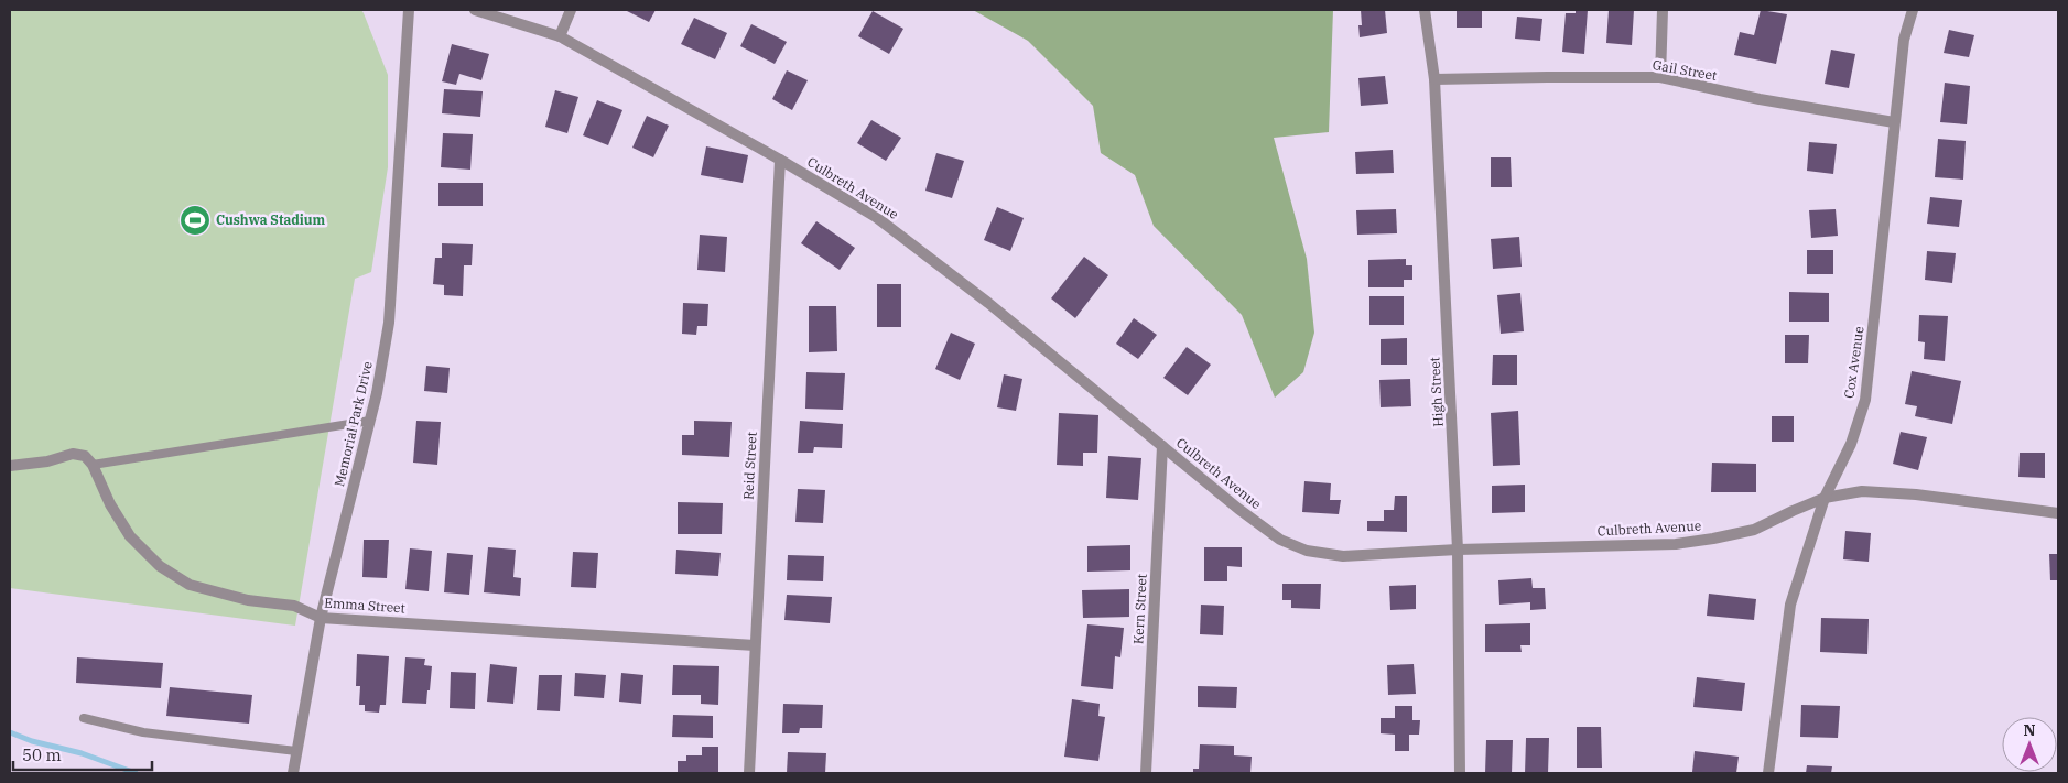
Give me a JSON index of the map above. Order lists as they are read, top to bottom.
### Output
{
  "streets": {
    "street": [
      "Gail Street",
      "Culbreth Avenue",
      "Cox Avenue",
      "High Street",
      "Memorial Park Drive",
      "Reid Street",
      "Emma Street",
      "Kern Street"
    ]
  },
  "crossings": [
    ["Gail Street", "Cox Avenue"],
    ["Gail Street", "High Street"],
    ["Culbreth Avenue", "Cox Avenue"],
    ["Culbreth Avenue", "High Street"],
    ["Culbreth Avenue", "Reid Street"],
    ["Culbreth Avenue", "Kern Street"],
    ["Memorial Park Drive", "Emma Street"],
    ["Reid Street", "Emma Street"]
  ],
  "places": {
    "sports": ["Cushwa Stadium"]
  },
  "scale_bar": "50 m",
  "north": "top"
}
